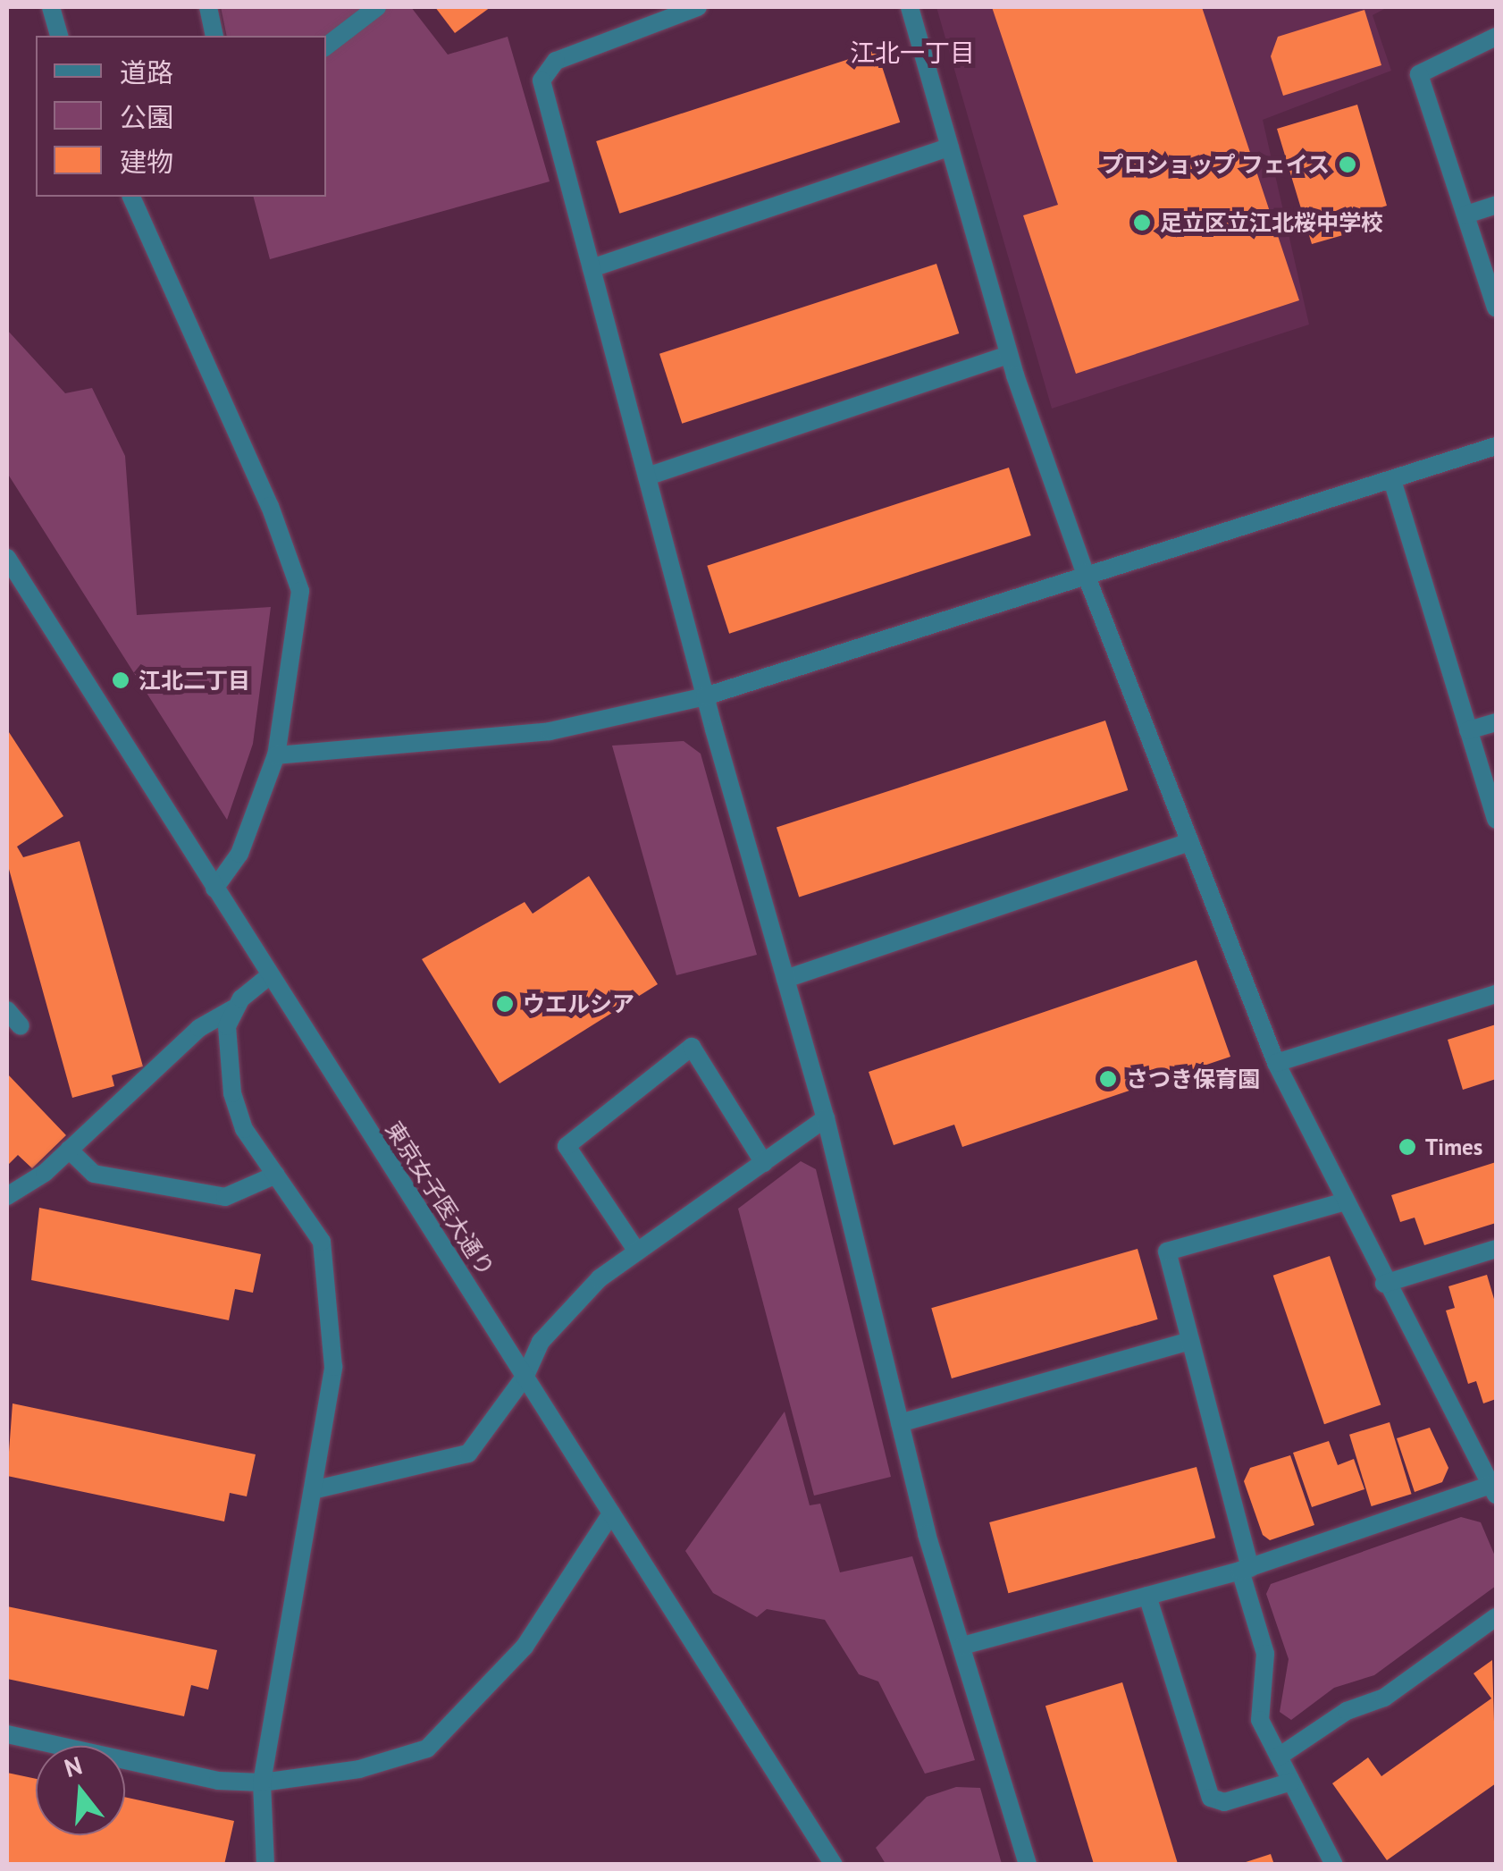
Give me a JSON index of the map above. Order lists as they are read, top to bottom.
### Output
{
  "streets": {
    "street": ["東京女子医大通り"]
  },
  "districts": ["江北一丁目"],
  "places": [
    "プロショップ フェイス",
    "足立区立江北桜中学校",
    "江北二丁目",
    "ウエルシア",
    "さつき保育園",
    "Times"
  ],
  "legend": ["道路", "公園", "建物"],
  "north": "top"
}
